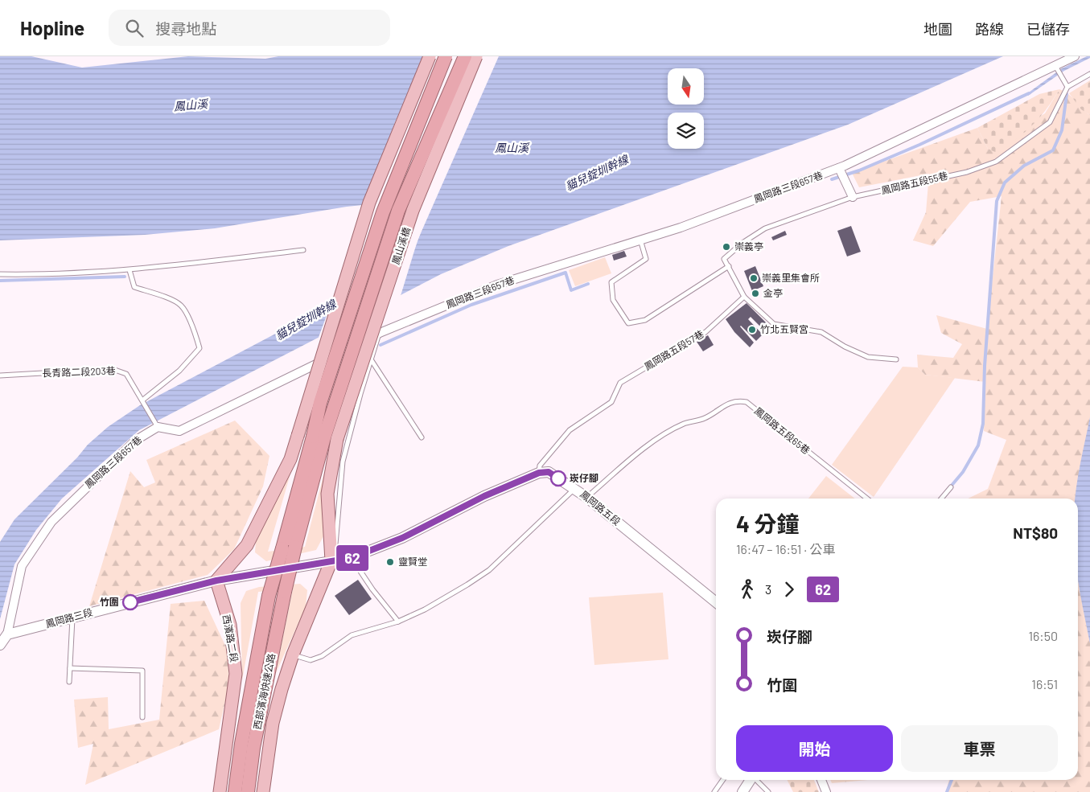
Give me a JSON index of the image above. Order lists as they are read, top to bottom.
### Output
{
  "streets": {
    "highway": ["鳳山溪橋", "西部濱海快速公路"],
    "main road": ["西濱路二段"],
    "street": ["鳳岡路三段657巷", "鳳岡路五段", "鳳岡路三段"],
    "lane": [
      "鳳岡路五段55巷",
      "鳳岡路五段57巷",
      "長青路二段203巷",
      "鳳岡路五段65巷"
    ]
  },
  "crossings": [
    ["鳳岡路三段657巷", "長青路二段203巷"],
    ["鳳岡路三段657巷", "鳳岡路三段"],
    ["鳳山溪橋", "西部濱海快速公路"],
    ["鳳岡路五段57巷", "鳳岡路五段"],
    ["鳳岡路五段65巷", "鳳岡路五段"],
    ["鳳岡路三段", "西濱路二段"]
  ],
  "water": ["鳳山溪", "貓兒錠圳幹線"],
  "places": [
    "崇義亭",
    "崇義里集會所",
    "金亭",
    "竹北五賢宮",
    "崁仔腳",
    "靈賢堂",
    "竹圍"
  ],
  "lines": ["bus line 62"],
  "north": "bottom",
  "page": {
    "header": "Hopline",
    "search": "搜尋地點",
    "nav": ["地圖", "路線", "已儲存"],
    "on_map": "62",
    "heading": ["4 分鐘", "16:47 – 16:51 · 公車", "NT$80"],
    "legs": ["3", "62"],
    "list": [
      {
        "name": "崁仔腳",
        "value": "16:50"
      },
      {
        "name": "竹圍",
        "value": "16:51"
      }
    ],
    "buttons": ["開始", "車票"]
  }
}
